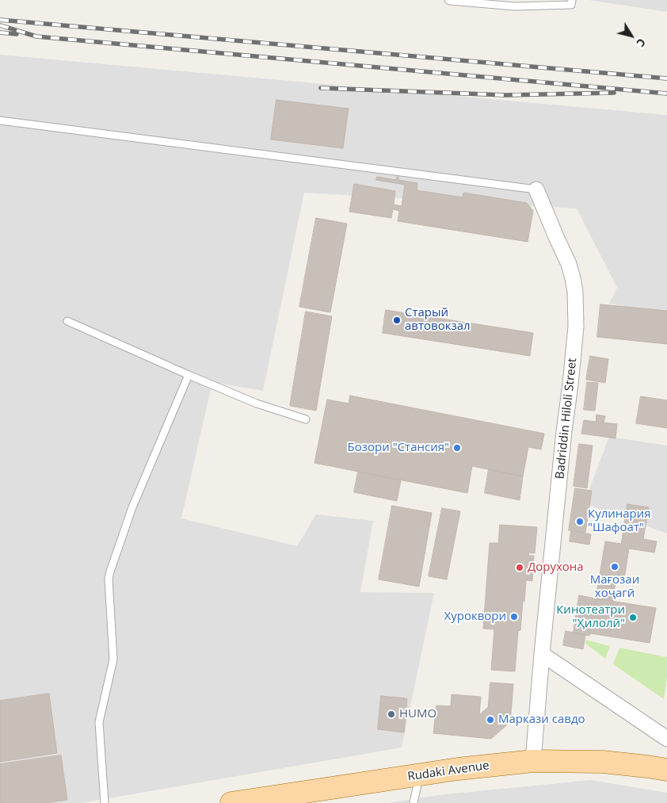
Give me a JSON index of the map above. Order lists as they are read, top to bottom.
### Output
{
  "streets": {
    "main road": ["Rudaki Avenue"],
    "street": ["Badriddin Hiloli Street"]
  },
  "crossings": [
    ["Badriddin Hiloli Street", "Rudaki Avenue"]
  ],
  "places": [
    "Старый автовокзал",
    "Бозори \"Стансия\"",
    "Кулинария \"Шафоат\"",
    "Мағозаи хоҷагӣ",
    "Дорухона",
    "Хуроквори",
    "Кинотеатри \"Ҳилолӣ\"",
    "HUMO",
    "Маркази савдо"
  ],
  "north": "bottom right"
}
